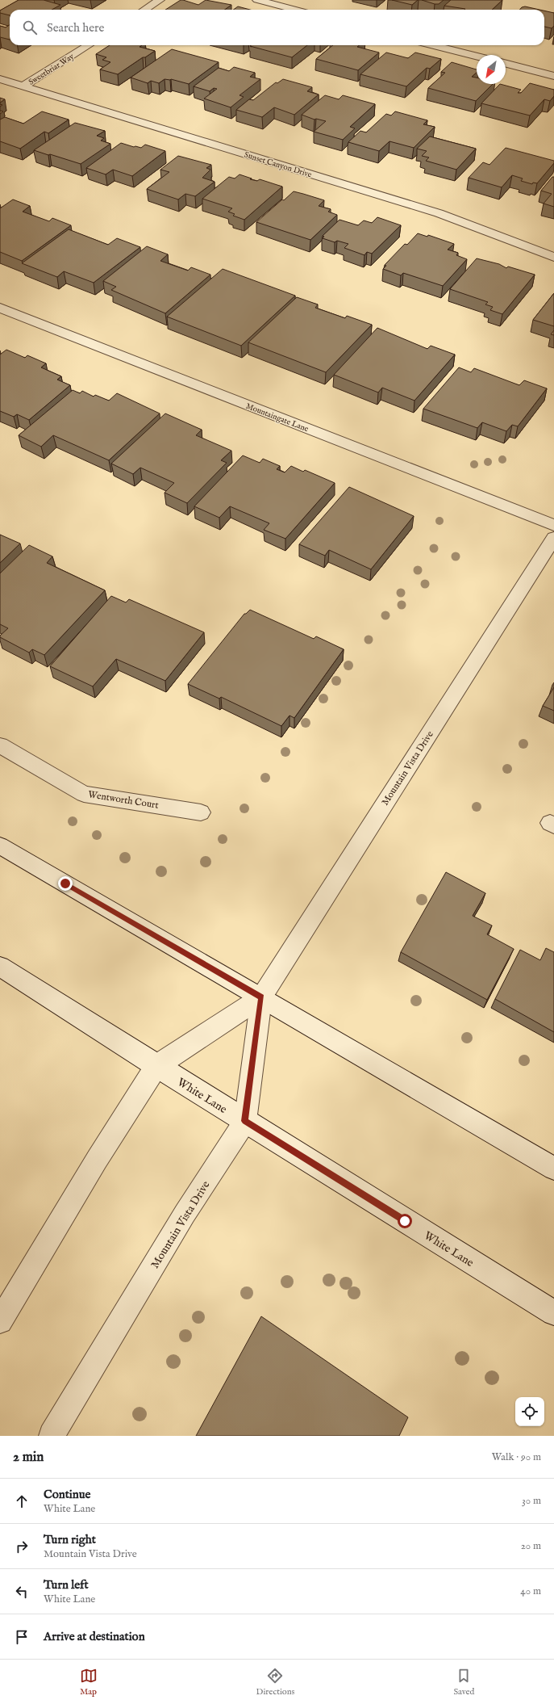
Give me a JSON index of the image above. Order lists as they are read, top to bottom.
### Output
{
  "streets": {
    "street": [
      "Sweetbriar Way",
      "Sunset Canyon Drive",
      "Mountaingate Lane",
      "Mountain Vista Drive",
      "Wentworth Court",
      "White Lane"
    ]
  },
  "crossings": [
    ["Sweetbriar Way", "Sunset Canyon Drive"],
    ["Mountain Vista Drive", "White Lane"]
  ],
  "north": "bottom left",
  "page": {
    "search": "Search here",
    "heading": ["2 min", "Walk · 90 m"],
    "list": [
      ["Continue", "White Lane", "30 m"],
      ["Turn right", "Mountain Vista Drive", "20 m"],
      ["Turn left", "White Lane", "40 m"],
      "Arrive at destination"
    ],
    "nav": ["Map", "Directions", "Saved"]
  }
}
